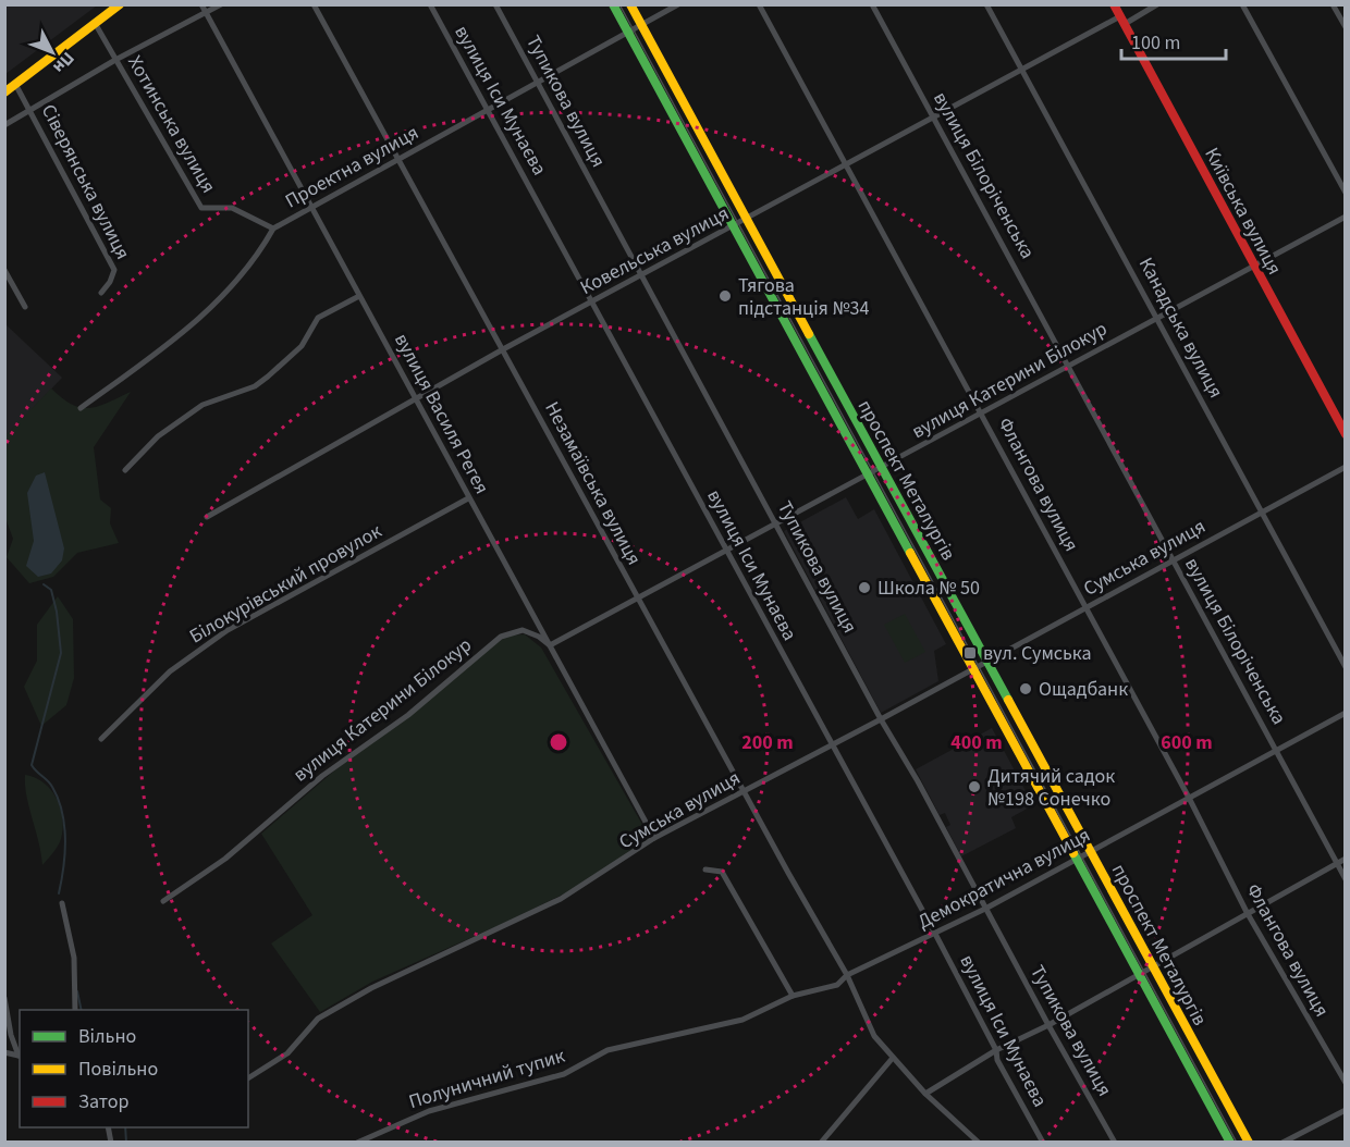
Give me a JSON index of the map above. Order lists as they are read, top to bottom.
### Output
{
  "streets": {
    "main road": ["Київська вулиця", "проспект Металургів"],
    "street": [
      "вулиця Іси Мунаєва",
      "Тупикова вулиця",
      "Хотинська вулиця",
      "Проектна вулиця",
      "вулиця Білоріченська",
      "Сіверянська вулиця",
      "Ковельська вулиця",
      "Канадська вулиця",
      "вулиця Катерини Білокур",
      "вулиця Василя Регея",
      "Незамаївська вулиця",
      "Флангова вулиця",
      "Сумська вулиця",
      "Білокурівський провулок",
      "Демократична вулиця",
      "Полуничний тупик"
    ]
  },
  "crossings": [
    ["вулиця Іси Мунаєва", "Проектна вулиця"],
    ["вулиця Іси Мунаєва", "Ковельська вулиця"],
    ["вулиця Іси Мунаєва", "вулиця Катерини Білокур"],
    ["вулиця Іси Мунаєва", "Сумська вулиця"],
    ["вулиця Іси Мунаєва", "Демократична вулиця"],
    ["Тупикова вулиця", "Проектна вулиця"],
    ["Тупикова вулиця", "Ковельська вулиця"],
    ["Тупикова вулиця", "вулиця Катерини Білокур"],
    ["Тупикова вулиця", "Сумська вулиця"],
    ["Тупикова вулиця", "Демократична вулиця"],
    ["Хотинська вулиця", "Проектна вулиця"],
    ["Проектна вулиця", "вулиця Василя Регея"],
    ["Проектна вулиця", "проспект Металургів"],
    ["Проектна вулиця", "Незамаївська вулиця"],
    ["вулиця Білоріченська", "Ковельська вулиця"],
    ["вулиця Білоріченська", "вулиця Катерини Білокур"],
    ["вулиця Білоріченська", "Сумська вулиця"],
    ["вулиця Білоріченська", "Демократична вулиця"],
    ["Київська вулиця", "Ковельська вулиця"],
    ["Київська вулиця", "вулиця Катерини Білокур"],
    ["Ковельська вулиця", "Канадська вулиця"],
    ["Ковельська вулиця", "вулиця Василя Регея"],
    ["Ковельська вулиця", "проспект Металургів"],
    ["Ковельська вулиця", "Незамаївська вулиця"],
    ["Ковельська вулиця", "Флангова вулиця"],
    ["Канадська вулиця", "вулиця Катерини Білокур"],
    ["Канадська вулиця", "Сумська вулиця"],
    ["вулиця Катерини Білокур", "вулиця Василя Регея"],
    ["вулиця Катерини Білокур", "проспект Металургів"],
    ["вулиця Катерини Білокур", "Незамаївська вулиця"],
    ["вулиця Катерини Білокур", "Флангова вулиця"],
    ["вулиця Василя Регея", "Сумська вулиця"],
    ["вулиця Василя Регея", "Білокурівський провулок"],
    ["проспект Металургів", "Сумська вулиця"],
    ["проспект Металургів", "Демократична вулиця"],
    ["Незамаївська вулиця", "Сумська вулиця"],
    ["Незамаївська вулиця", "Демократична вулиця"],
    ["Незамаївська вулиця", "Полуничний тупик"],
    ["Флангова вулиця", "Сумська вулиця"],
    ["Флангова вулиця", "Демократична вулиця"],
    ["Демократична вулиця", "Полуничний тупик"]
  ],
  "places": {
    "other": [
      "Тягова пiдстанцiя №34",
      "Школа № 50",
      "Ощадбанк",
      "Дитячий садок №198 Сонечко"
    ],
    "transit": ["вул. Сумська"]
  },
  "legend": ["Вільно", "Повільно", "Затор"],
  "scale_bar": "100 m",
  "north": "bottom right",
  "rings": ["200 m", "400 m", "600 m"]
}
